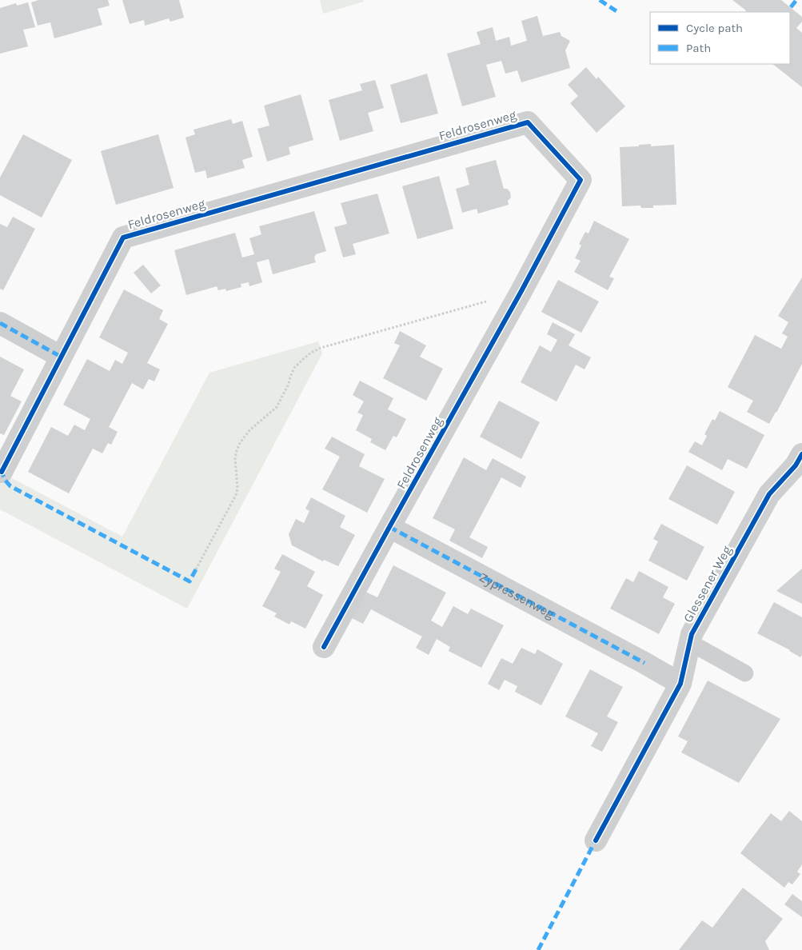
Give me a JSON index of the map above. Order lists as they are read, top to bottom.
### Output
{
  "streets": {
    "street": ["Feldrosenweg", "Glessener Weg", "Zypressenweg"]
  },
  "crossings": [
    ["Feldrosenweg", "Zypressenweg"],
    ["Glessener Weg", "Zypressenweg"]
  ],
  "legend": ["Cycle path", "Path"]
}
